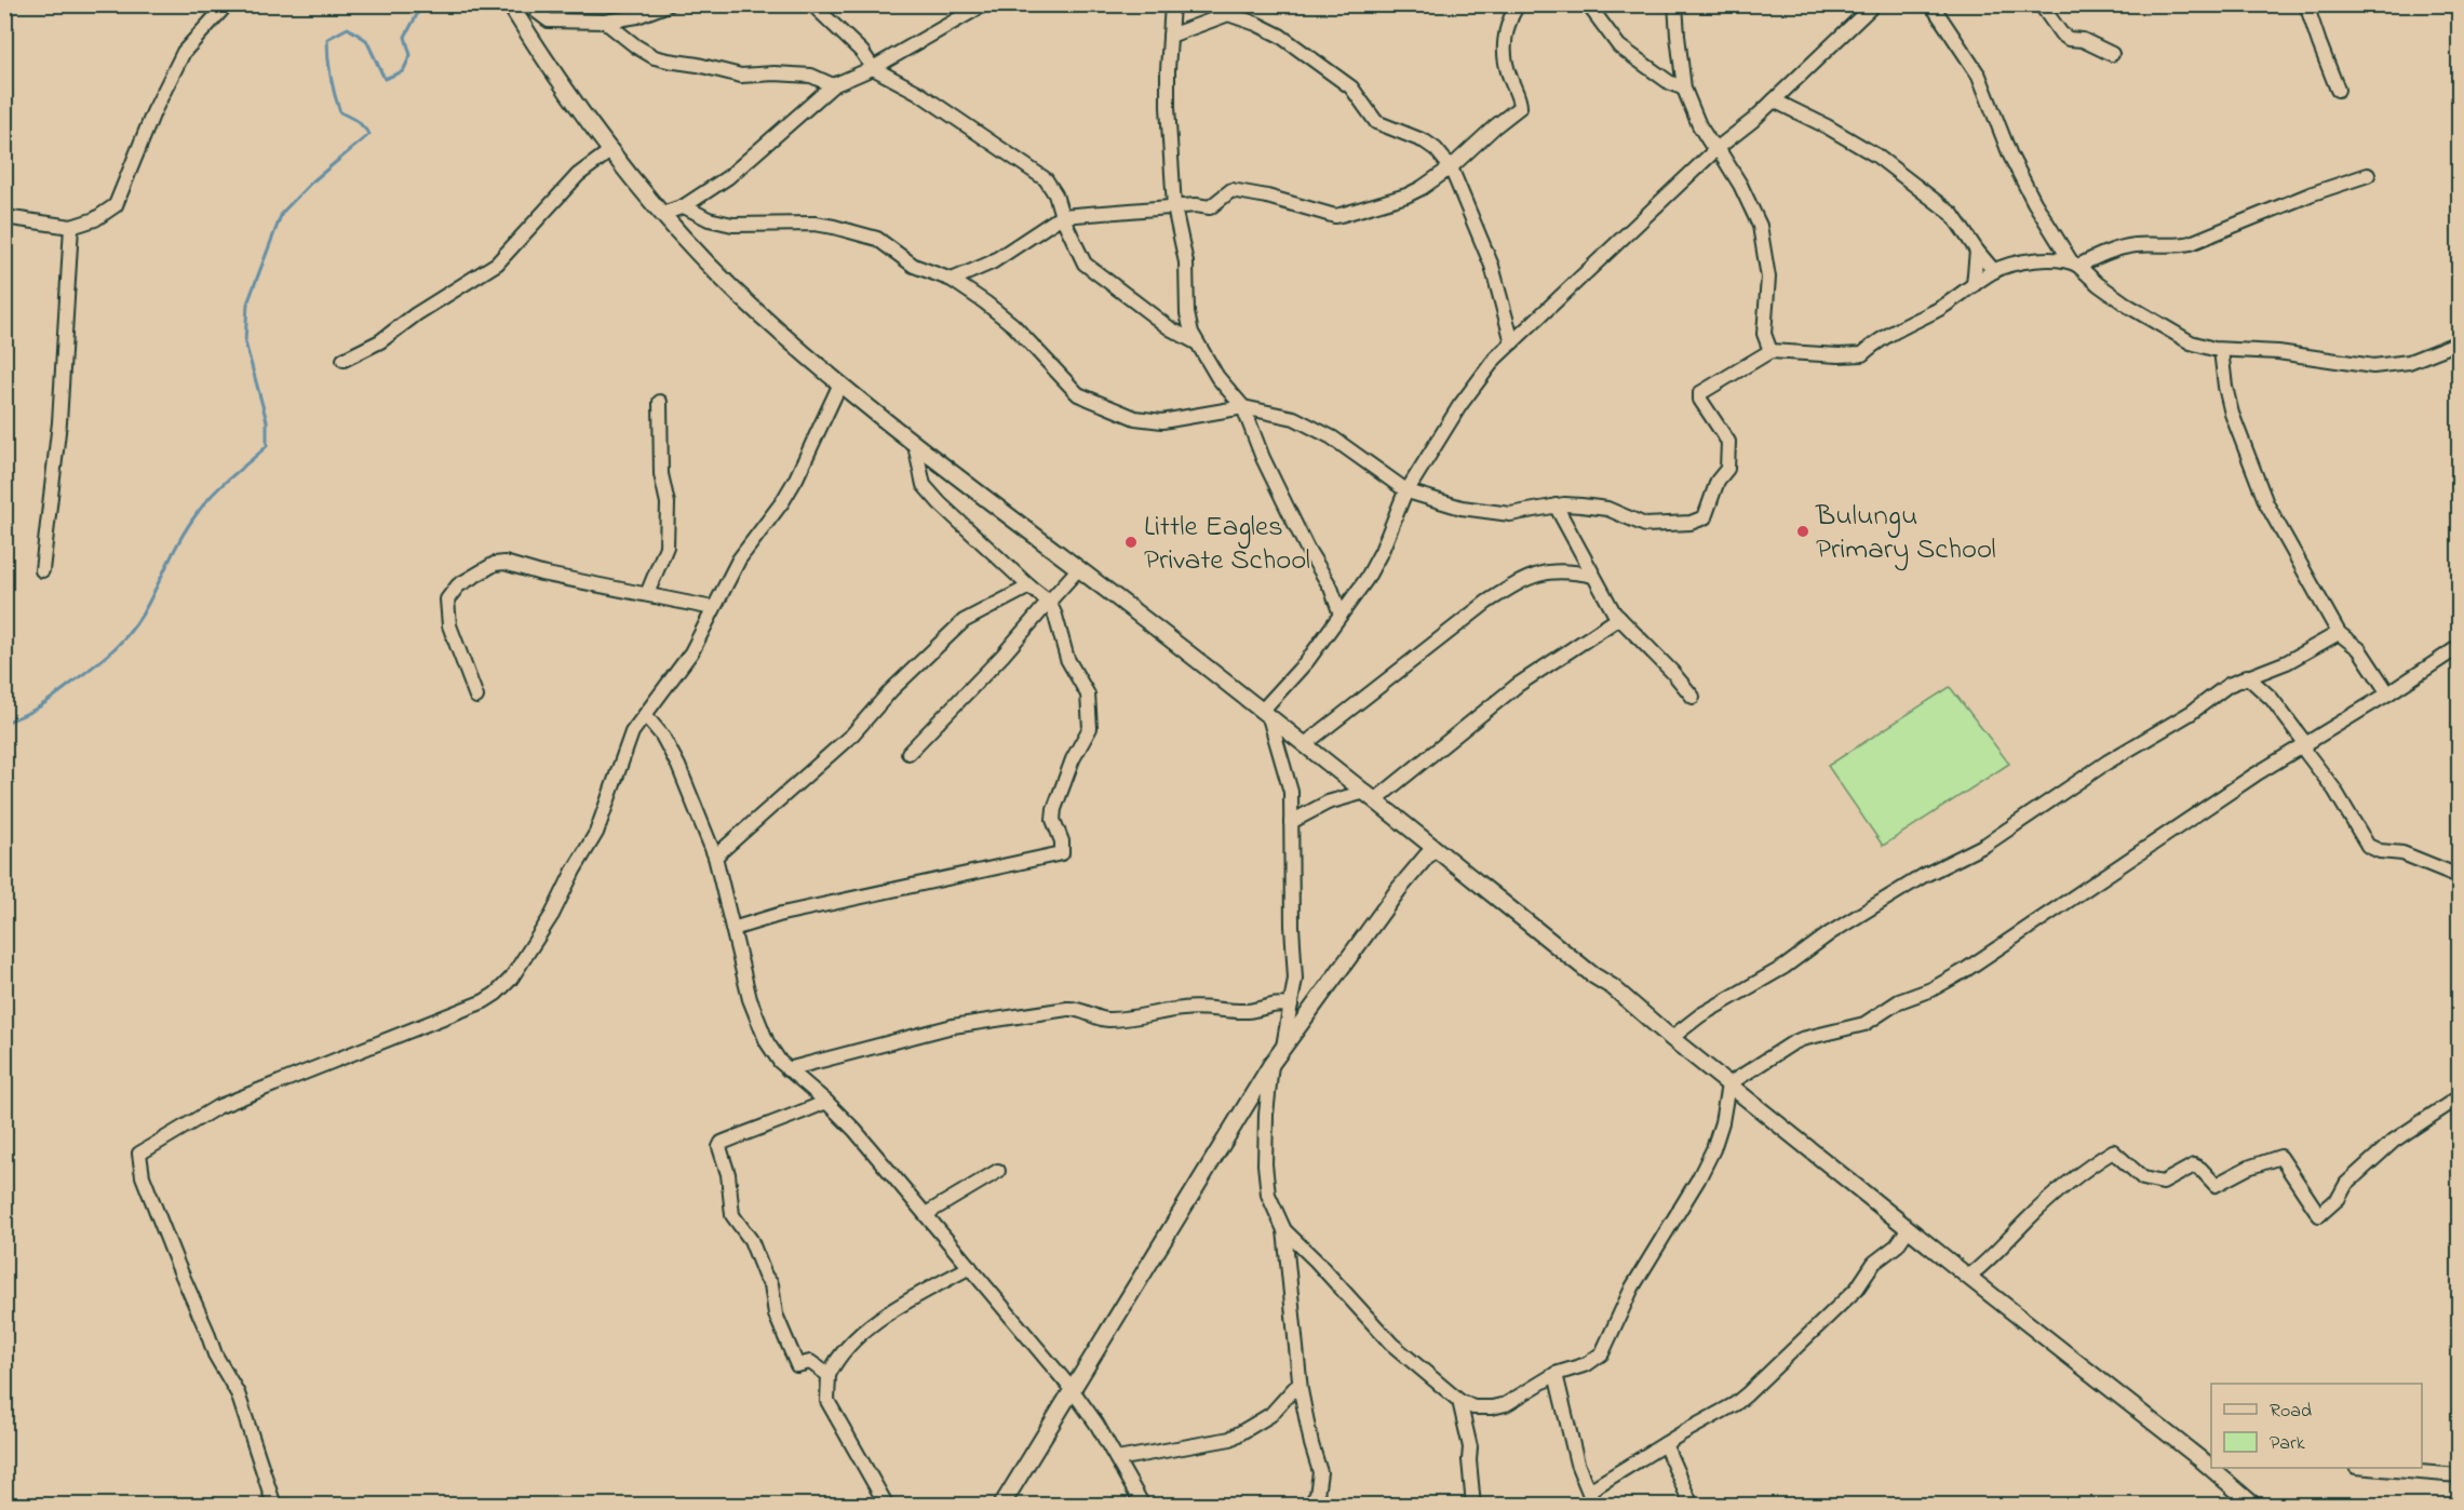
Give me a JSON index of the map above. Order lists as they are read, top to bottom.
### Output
{
  "places": ["Bulungu Primary School", "Little Eagles Private School"],
  "legend": ["Road", "Park"]
}
